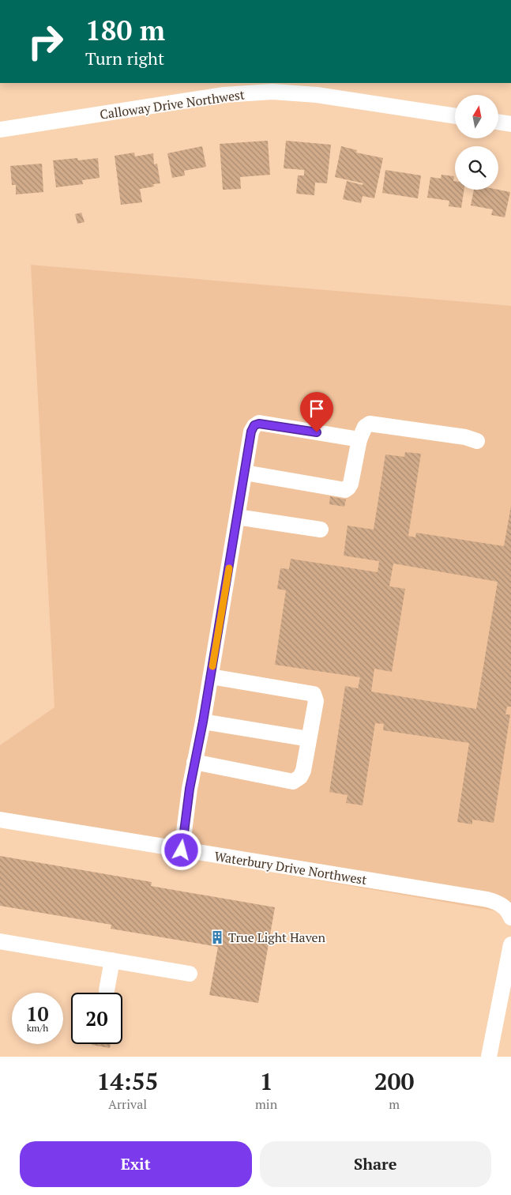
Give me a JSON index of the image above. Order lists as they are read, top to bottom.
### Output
{
  "streets": {
    "street": ["Calloway Drive Northwest", "Waterbury Drive Northwest"]
  },
  "places": {
    "building": ["True Light Haven"]
  },
  "north": "top",
  "page": {
    "turn": ["180 m", "Turn right"],
    "speed": "10 km/h",
    "limit": "20",
    "eta": [
      "14:55",
      "Arrival",
      "1",
      "min",
      "200",
      "m"
    ],
    "buttons": ["Exit", "Share"]
  }
}
